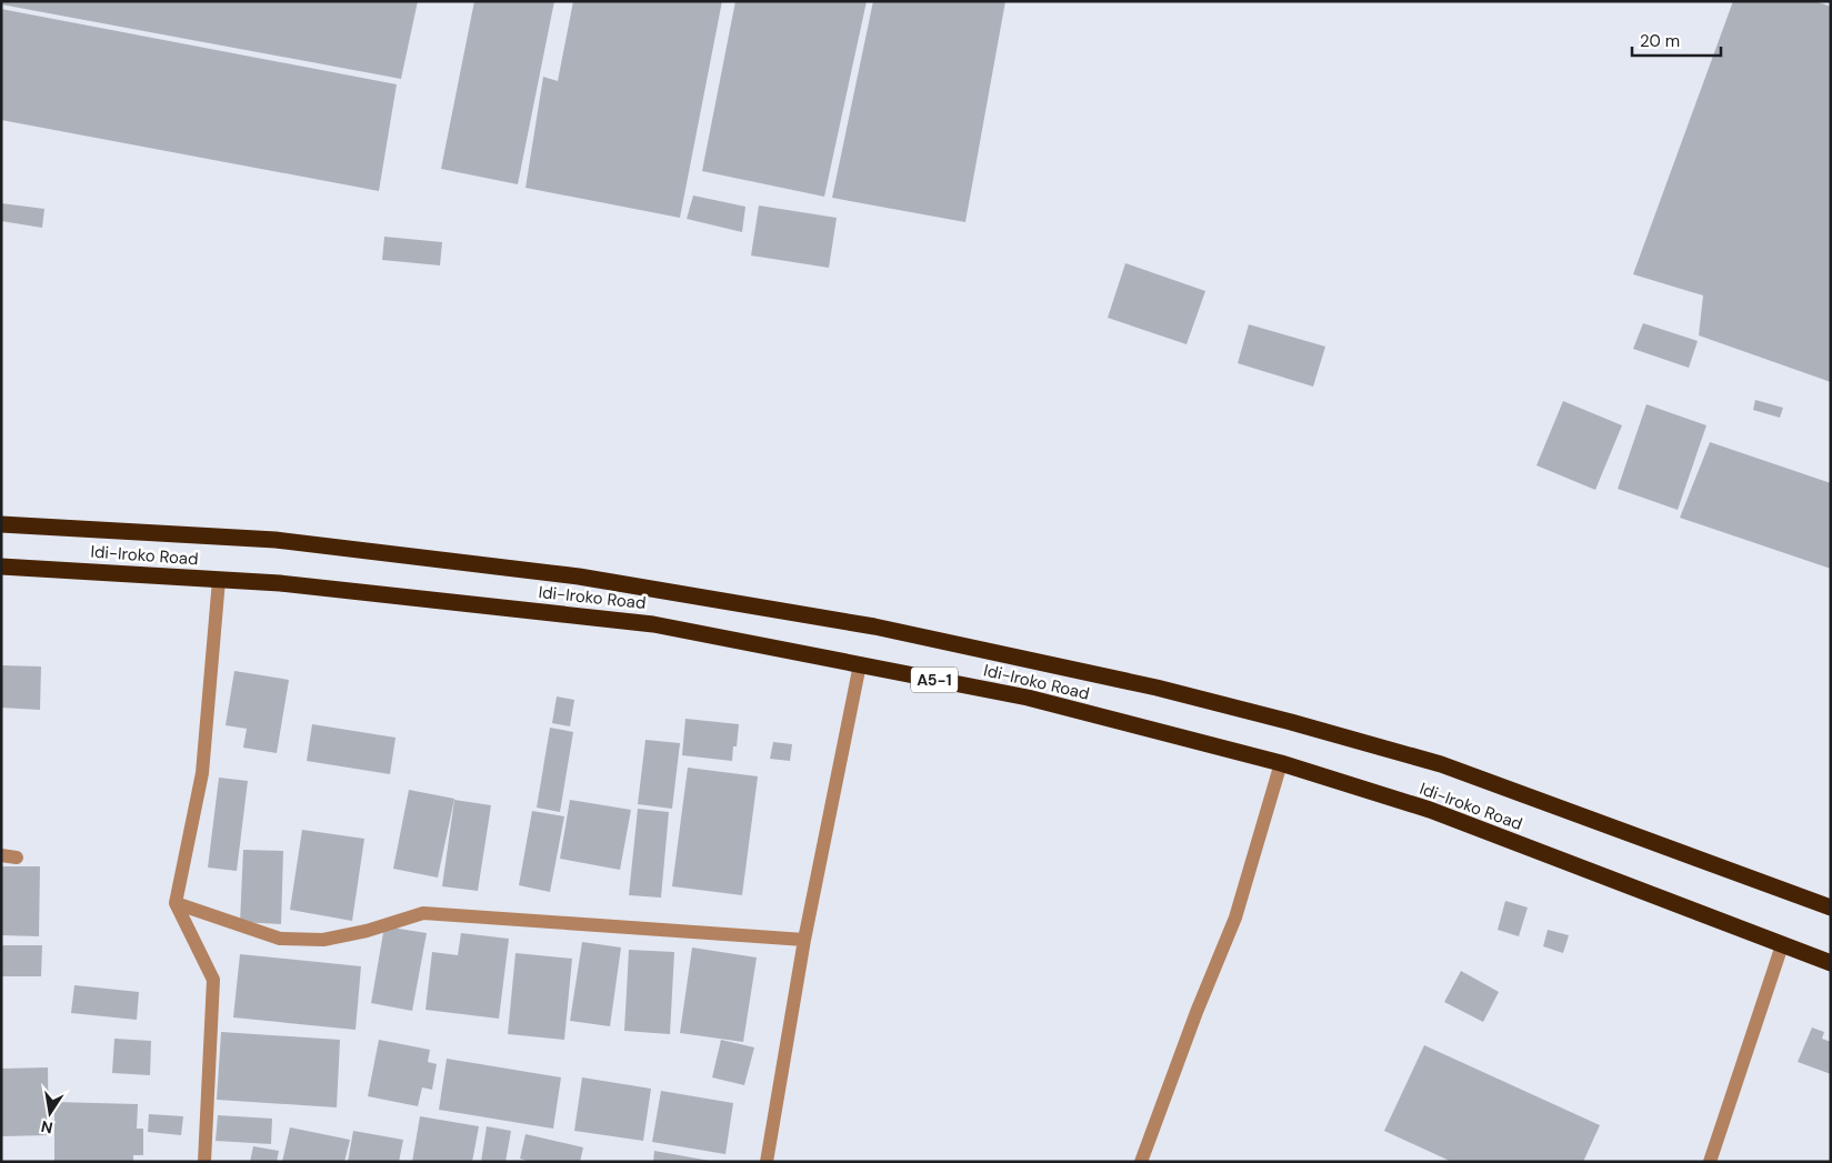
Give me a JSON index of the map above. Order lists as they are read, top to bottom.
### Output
{
  "streets": {
    "highway": ["Idi-Iroko Road", "A5-1"]
  },
  "scale_bar": "20 m",
  "north": "bottom"
}
